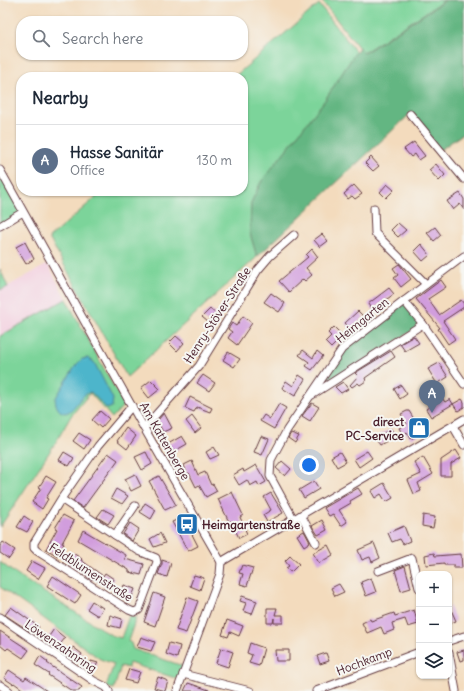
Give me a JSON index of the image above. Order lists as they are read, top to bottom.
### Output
{
  "streets": {
    "street": [
      "Henry-Stöver-Straße",
      "Heimgarten",
      "Am Kattenberge",
      "Feldblumenstraße",
      "Löwenzahnring",
      "Hochkamp"
    ]
  },
  "crossings": [
    ["Henry-Stöver-Straße", "Am Kattenberge"],
    ["Am Kattenberge", "Feldblumenstraße"]
  ],
  "places": {
    "shop": ["direct PC-Service"],
    "bus stop": ["Heimgartenstraße"]
  },
  "page": {
    "search": "Search here",
    "heading": "Nearby",
    "list": [
      {
        "mark": "A",
        "name": "Hasse Sanitär",
        "note": "Office",
        "value": "130 m"
      }
    ],
    "pins": "A",
    "map_buttons": ["+", "−"]
  }
}
